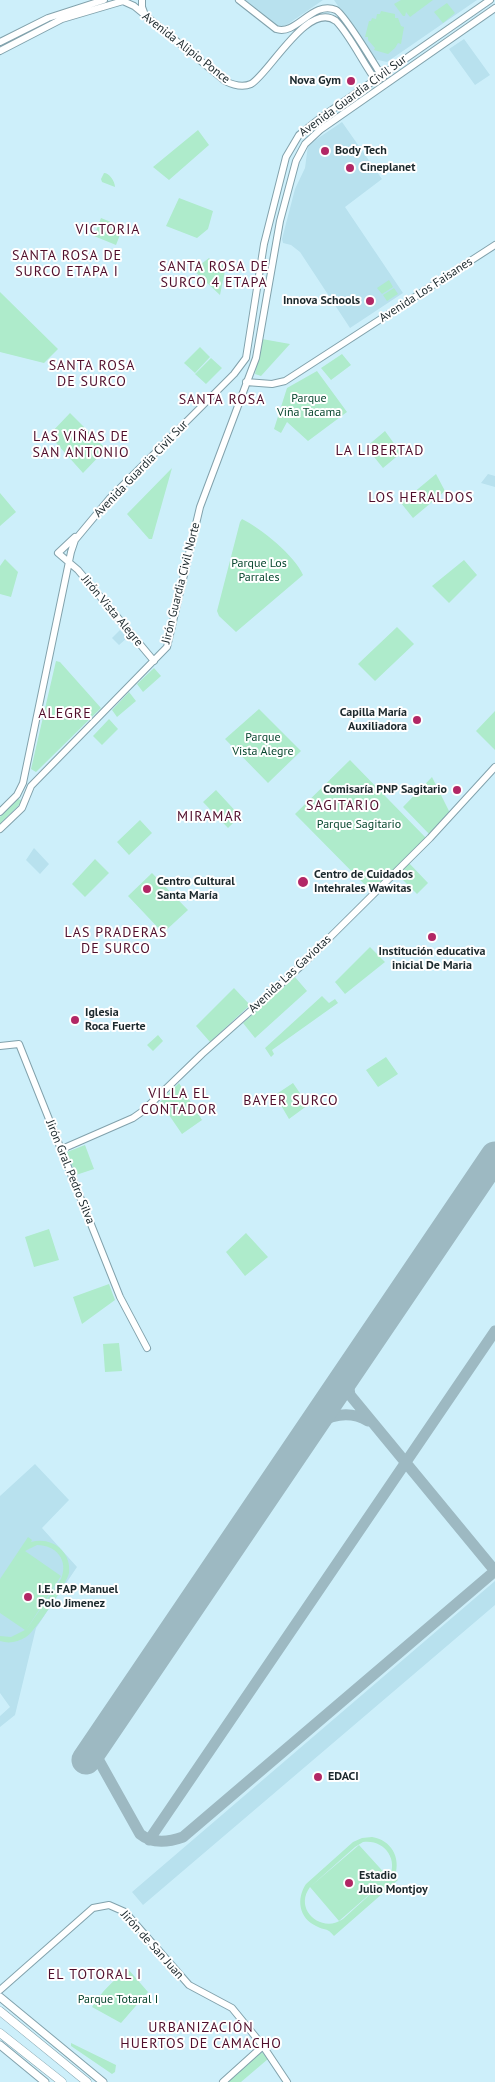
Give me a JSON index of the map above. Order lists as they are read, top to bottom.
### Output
{
  "streets": {
    "main road": [
      "Avenida Alipio Ponce",
      "Avenida Guardia Civil Sur",
      "Avenida Los Faisanes",
      "Jirón Guardia Civil Norte",
      "Jirón Vista Alegre",
      "Avenida Las Gaviotas",
      "Jirón Gral. Pedro Silva",
      "Jirón de San Juan"
    ]
  },
  "crossings": [
    ["Avenida Alipio Ponce", "Avenida Guardia Civil Sur"],
    ["Avenida Guardia Civil Sur", "Jirón Guardia Civil Norte"],
    ["Avenida Guardia Civil Sur", "Jirón Vista Alegre"],
    ["Avenida Los Faisanes", "Jirón Guardia Civil Norte"],
    ["Jirón Guardia Civil Norte", "Jirón Vista Alegre"],
    ["Avenida Las Gaviotas", "Jirón Gral. Pedro Silva"]
  ],
  "districts": [
    "VICTORIA",
    "SANTA ROSA DE SURCO ETAPA I",
    "SANTA ROSA DE SURCO 4 ETAPA",
    "SANTA ROSA DE SURCO",
    "SANTA ROSA",
    "LAS VIÑAS DE SAN ANTONIO",
    "LA LIBERTAD",
    "LOS HERALDOS",
    "ALEGRE",
    "SAGITARIO",
    "MIRAMAR",
    "LAS PRADERAS DE SURCO",
    "VILLA EL CONTADOR",
    "BAYER SURCO",
    "EL TOTORAL I",
    "URBANIZACIÓN HUERTOS DE CAMACHO"
  ],
  "parks": [
    "Parque Viña Tacama",
    "Parque Los Parrales",
    "Parque Vista Alegre",
    "Parque Sagitario",
    "Parque Totaral I"
  ],
  "places": [
    "Nova Gym",
    "Body Tech",
    "Cineplanet",
    "Innova Schools",
    "Capilla María Auxiliadora",
    "Comisaría PNP Sagitario",
    "Centro de Cuidados Intehrales Wawitas",
    "Centro Cultural Santa María",
    "Institución educativa inicial De Maria",
    "Iglesia Roca Fuerte",
    "I.E. FAP Manuel Polo Jimenez",
    "EDACI",
    "Estadio Julio Montjoy"
  ]
}
